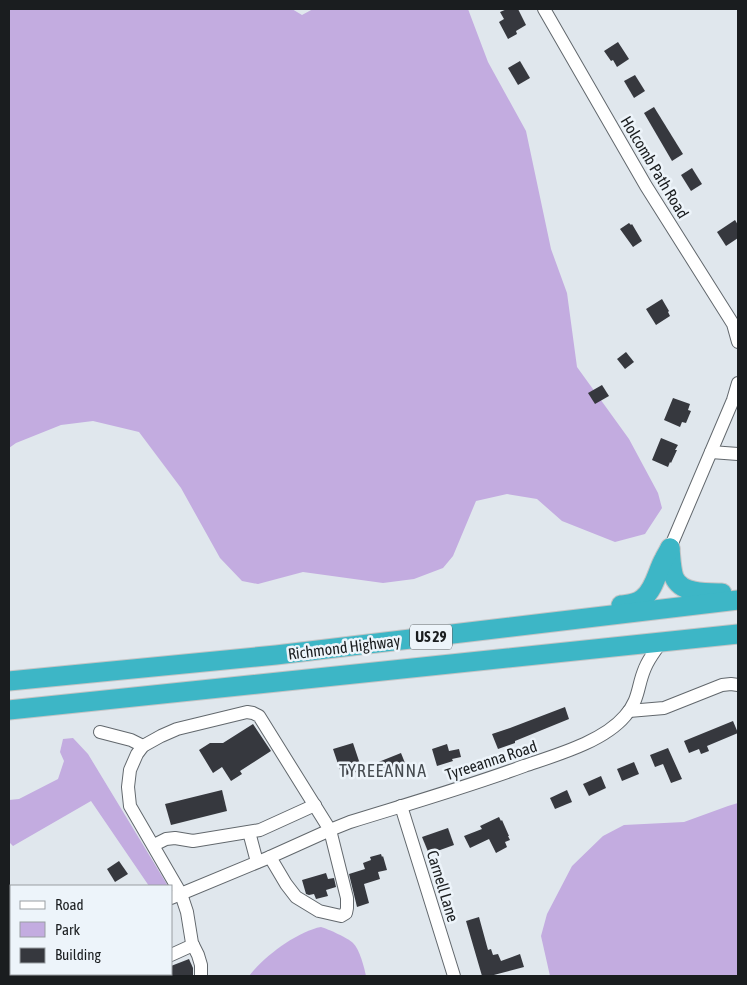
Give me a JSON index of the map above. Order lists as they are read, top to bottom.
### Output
{
  "streets": {
    "highway": ["US 29", "Richmond Highway"],
    "street": ["Holcomb Path Road", "Tyreeanna Road", "Carnell Lane"]
  },
  "crossings": [
    ["Richmond Highway", "Tyreeanna Road"],
    ["Tyreeanna Road", "Carnell Lane"]
  ],
  "districts": ["TYREEANNA"],
  "legend": ["Road", "Park", "Building"]
}
